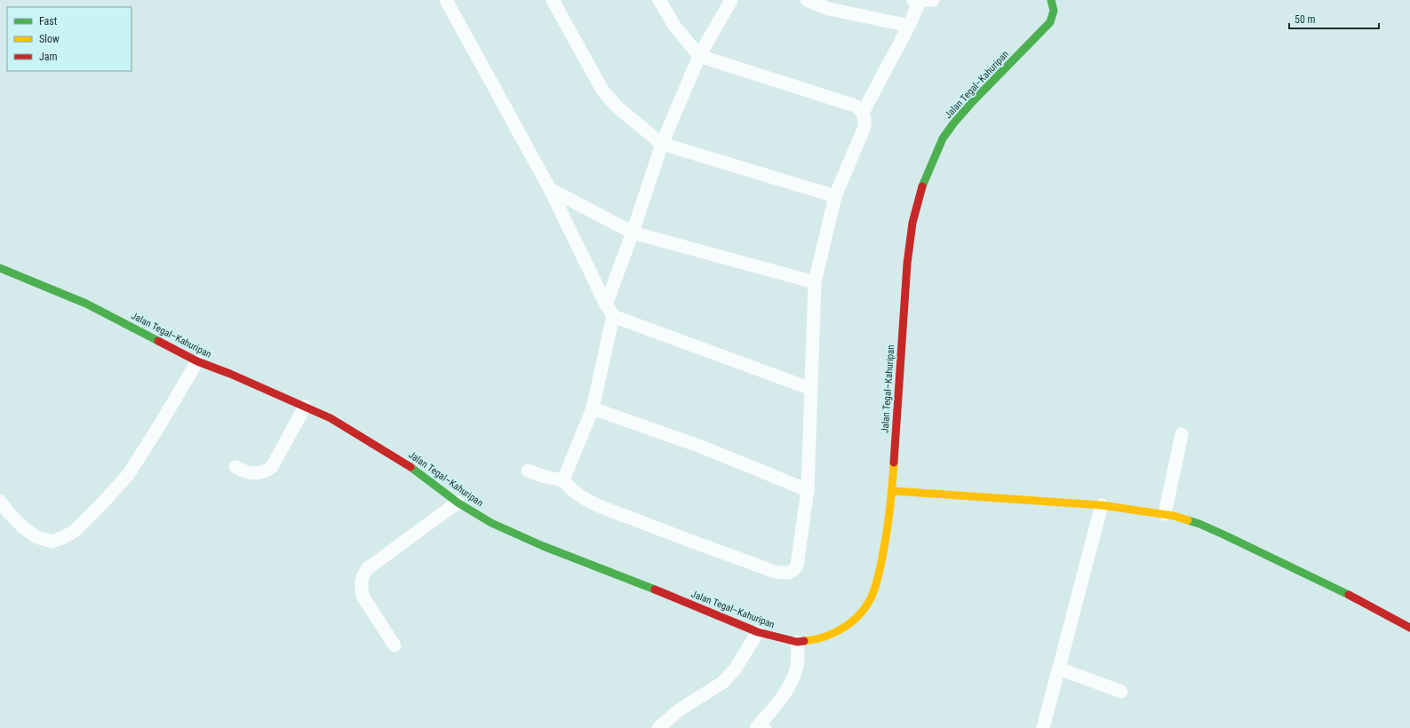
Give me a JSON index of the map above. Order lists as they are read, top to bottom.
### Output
{
  "streets": {
    "street": ["Jalan Tegal–Kahuripan"]
  },
  "legend": ["Fast", "Slow", "Jam"],
  "scale_bar": "50 m"
}
